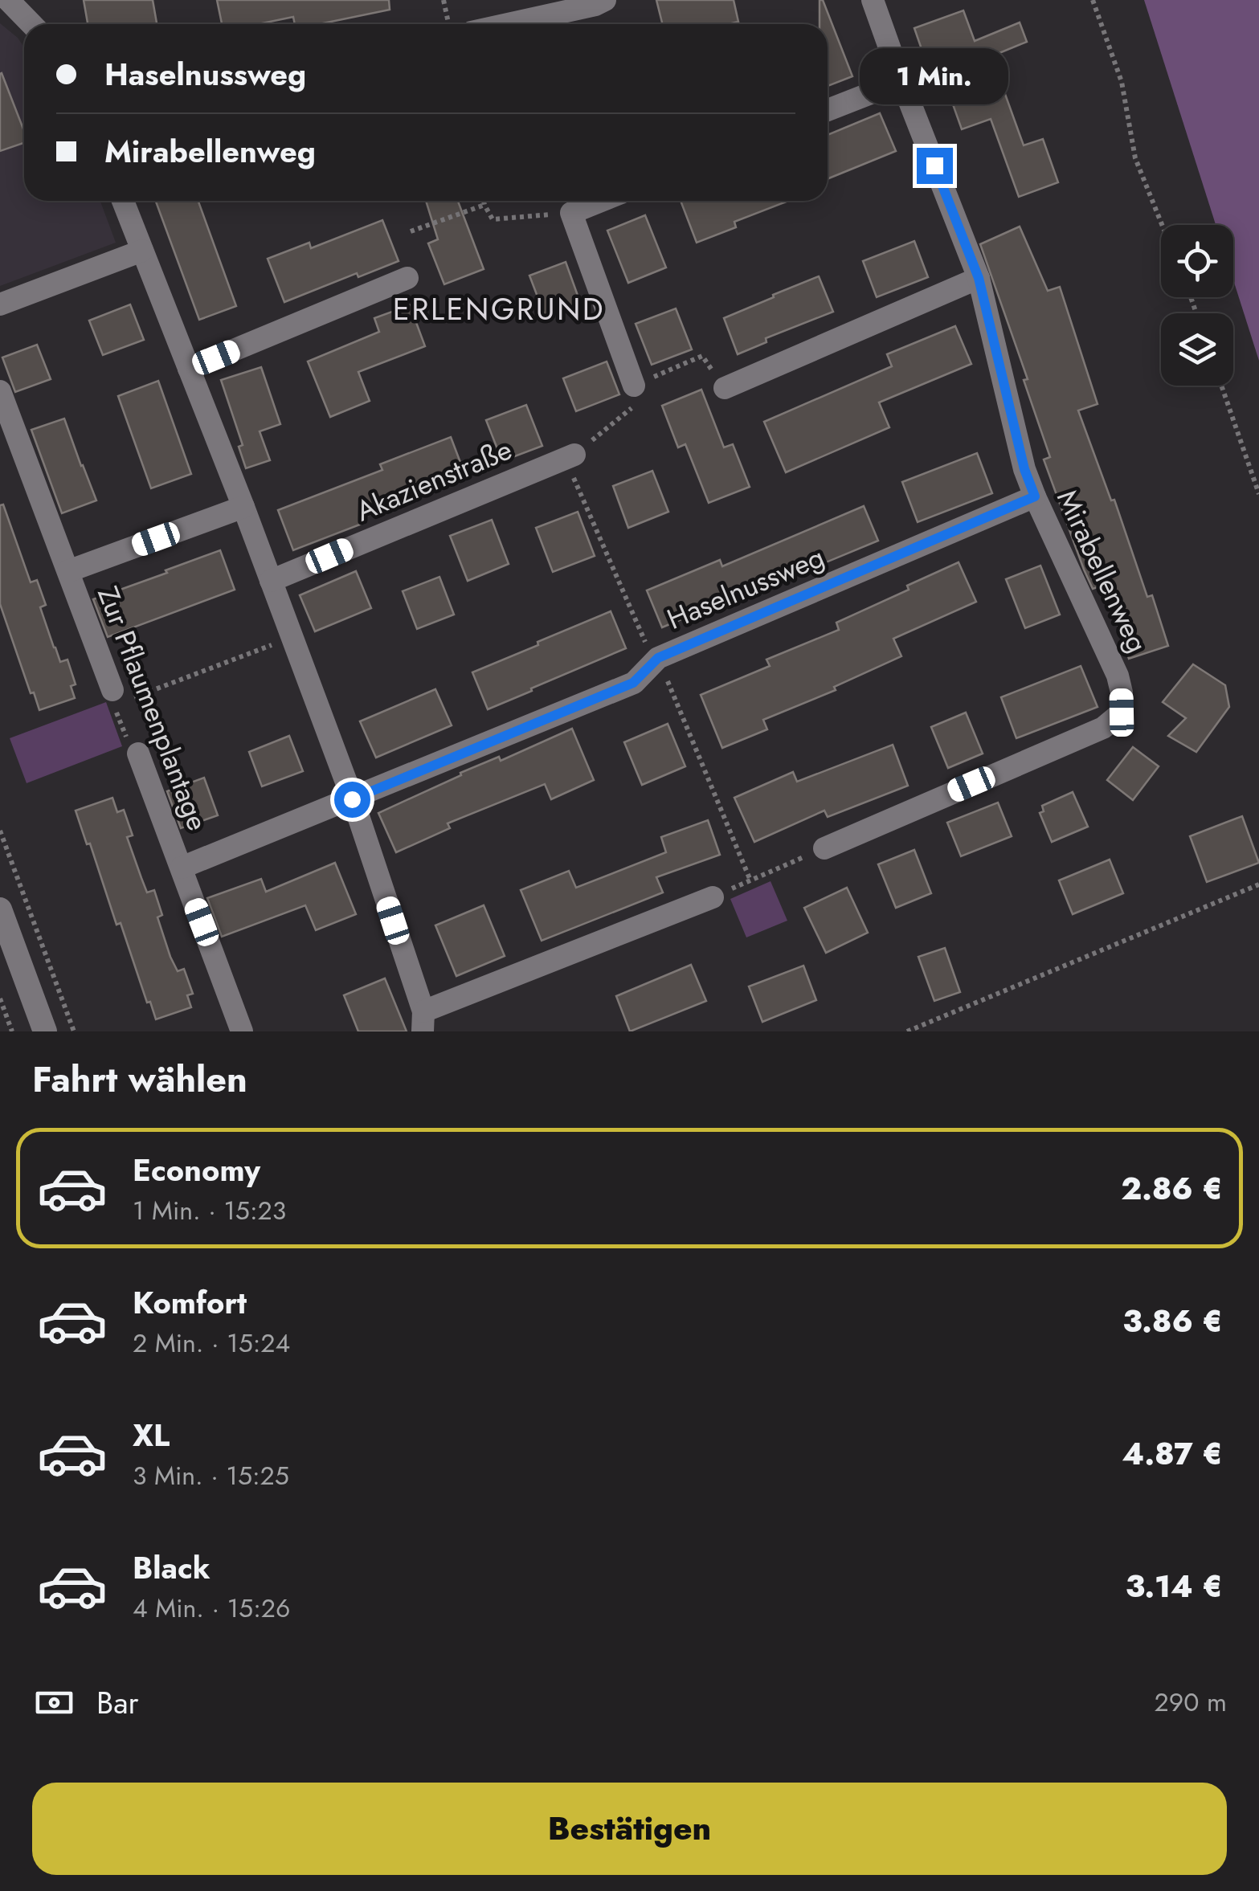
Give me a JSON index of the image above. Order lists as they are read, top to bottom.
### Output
{
  "streets": {
    "street": [
      "Akazienstraße",
      "Mirabellenweg",
      "Haselnussweg",
      "Zur Pflaumenplantage"
    ]
  },
  "crossings": [
    ["Mirabellenweg", "Haselnussweg"],
    ["Haselnussweg", "Zur Pflaumenplantage"]
  ],
  "districts": ["ERLENGRUND"],
  "page": {
    "banner": ["Haselnussweg", "Mirabellenweg"],
    "bubble": "1 Min.",
    "heading": "Fahrt wählen",
    "list": [
      {
        "name": "Economy",
        "note": "1 Min. · 15:23",
        "value": "2.86 €"
      },
      {
        "name": "Komfort",
        "note": "2 Min. · 15:24",
        "value": "3.86 €"
      },
      {
        "name": "XL",
        "note": "3 Min. · 15:25",
        "value": "4.87 €"
      },
      {
        "name": "Black",
        "note": "4 Min. · 15:26",
        "value": "3.14 €"
      }
    ],
    "pay": ["Bar", "290 m"],
    "buttons": "Bestätigen"
  }
}
